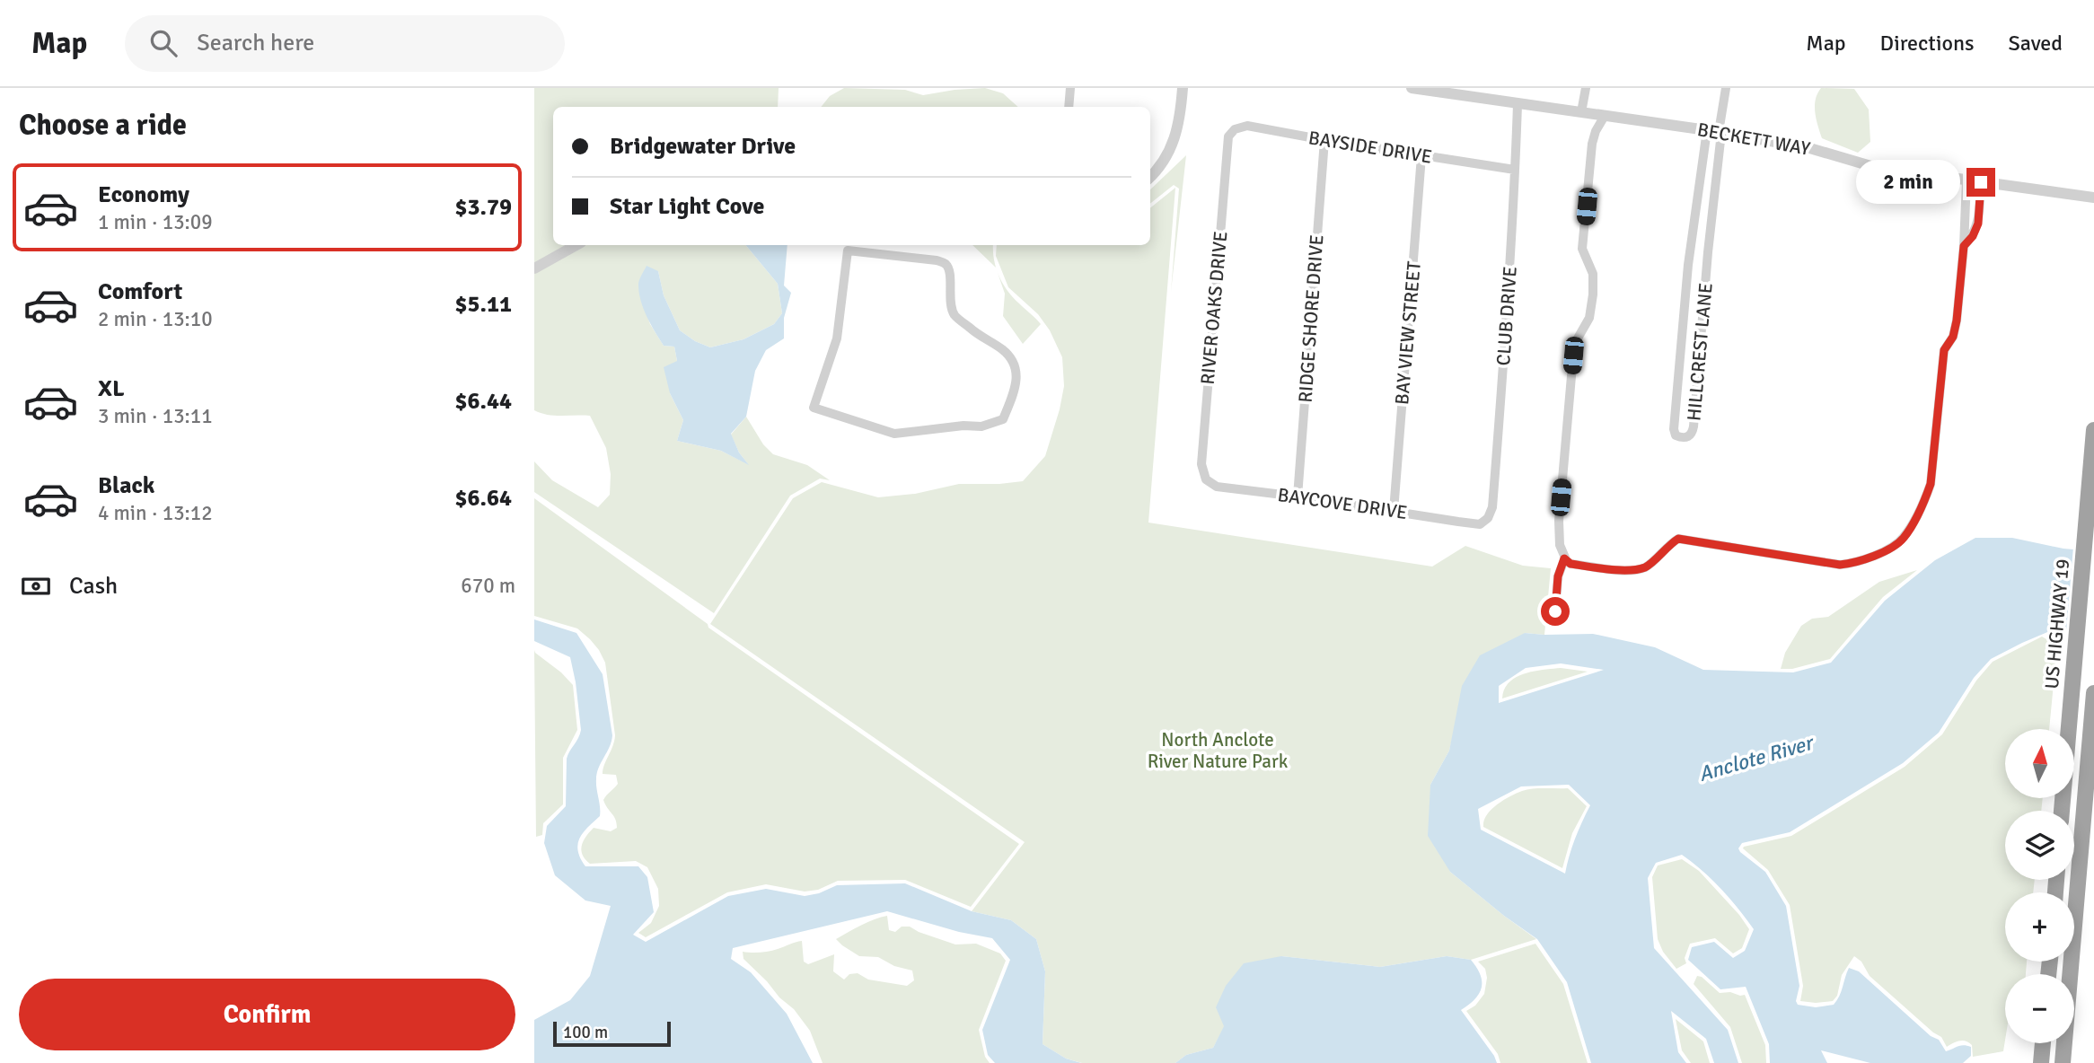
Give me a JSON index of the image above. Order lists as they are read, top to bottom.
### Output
{
  "streets": {
    "highway": ["US HIGHWAY 19"],
    "street": [
      "BECKETT WAY",
      "BAYSIDE DRIVE",
      "RIVER OAKS DRIVE",
      "CLUB DRIVE",
      "RIDGE SHORE DRIVE",
      "BAY VIEW STREET",
      "HILLCREST LANE",
      "BAYCOVE DRIVE"
    ]
  },
  "crossings": [
    ["BECKETT WAY", "CLUB DRIVE"],
    ["BECKETT WAY", "HILLCREST LANE"],
    ["BAYSIDE DRIVE", "RIVER OAKS DRIVE"],
    ["BAYSIDE DRIVE", "CLUB DRIVE"],
    ["BAYSIDE DRIVE", "RIDGE SHORE DRIVE"],
    ["BAYSIDE DRIVE", "BAY VIEW STREET"],
    ["RIVER OAKS DRIVE", "BAYCOVE DRIVE"],
    ["CLUB DRIVE", "BAYCOVE DRIVE"],
    ["RIDGE SHORE DRIVE", "BAYCOVE DRIVE"],
    ["BAY VIEW STREET", "BAYCOVE DRIVE"]
  ],
  "water": ["Anclote River"],
  "parks": ["North Anclote River Nature Park"],
  "scale_bar": "100 m",
  "north": "top",
  "page": {
    "header": "Map",
    "search": "Search here",
    "nav": ["Map", "Directions", "Saved"],
    "heading": "Choose a ride",
    "banner": ["Bridgewater Drive", "Star Light Cove"],
    "bubble": "2 min",
    "list": [
      {
        "name": "Economy",
        "note": "1 min · 13:09",
        "value": "$3.79"
      },
      {
        "name": "Comfort",
        "note": "2 min · 13:10",
        "value": "$5.11"
      },
      {
        "name": "XL",
        "note": "3 min · 13:11",
        "value": "$6.44"
      },
      {
        "name": "Black",
        "note": "4 min · 13:12",
        "value": "$6.64"
      }
    ],
    "pay": ["Cash", "670 m"],
    "map_buttons": ["+", "−"],
    "buttons": "Confirm",
    "scale": "100 m"
  }
}
